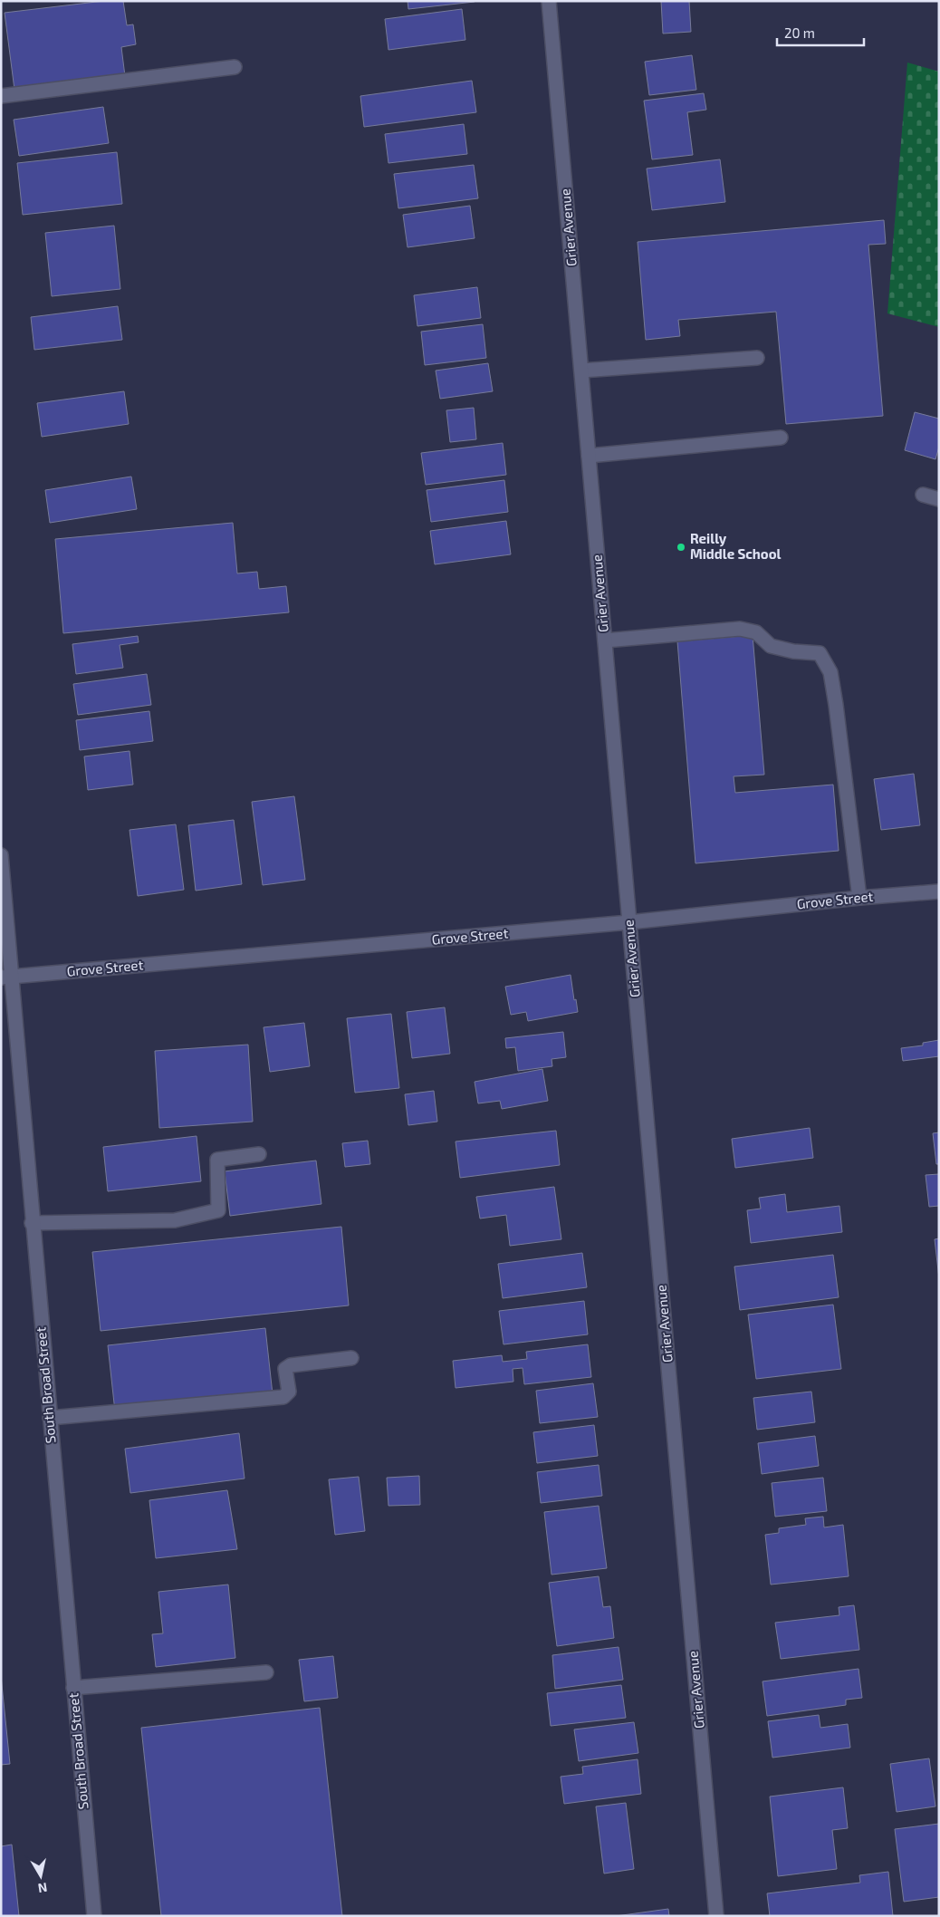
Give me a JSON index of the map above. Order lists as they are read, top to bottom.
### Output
{
  "streets": {
    "street": ["Grier Avenue", "Grove Street", "South Broad Street"]
  },
  "crossings": [
    ["Grier Avenue", "Grove Street"],
    ["Grove Street", "South Broad Street"]
  ],
  "places": ["Reilly Middle School"],
  "scale_bar": "20 m",
  "north": "bottom"
}
